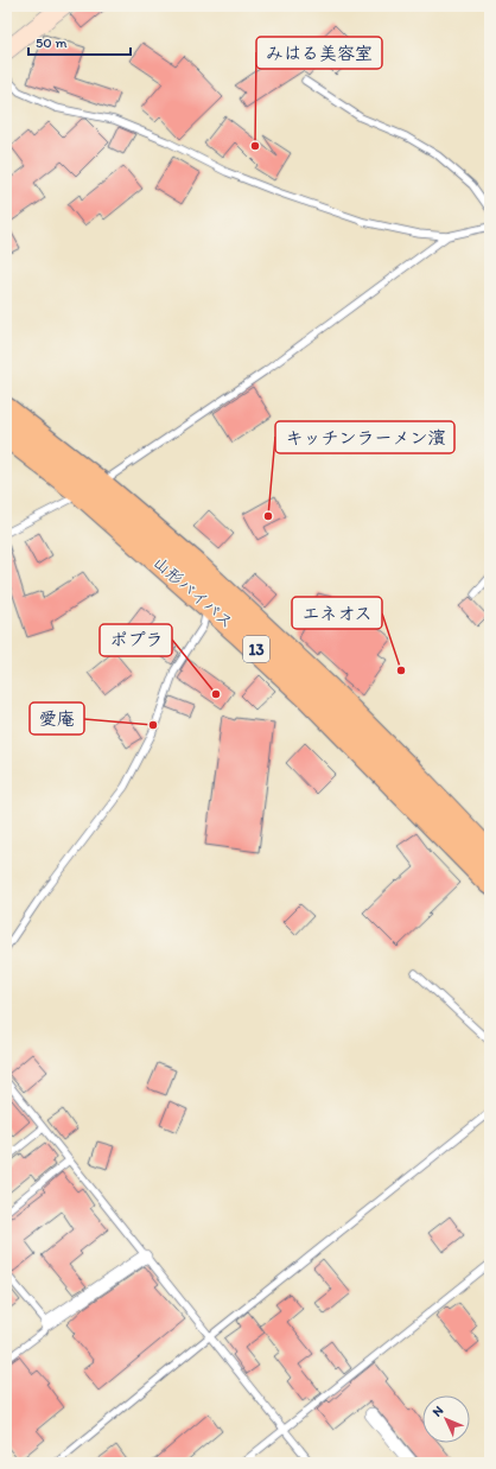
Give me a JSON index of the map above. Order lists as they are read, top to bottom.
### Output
{
  "streets": {
    "highway": ["山形バイパス", "13"]
  },
  "places": [
    "みはる美容室",
    "キッチンラーメン濱",
    "エネオス",
    "ポプラ",
    "愛庵"
  ],
  "scale_bar": "50 m",
  "north": "top left"
}
